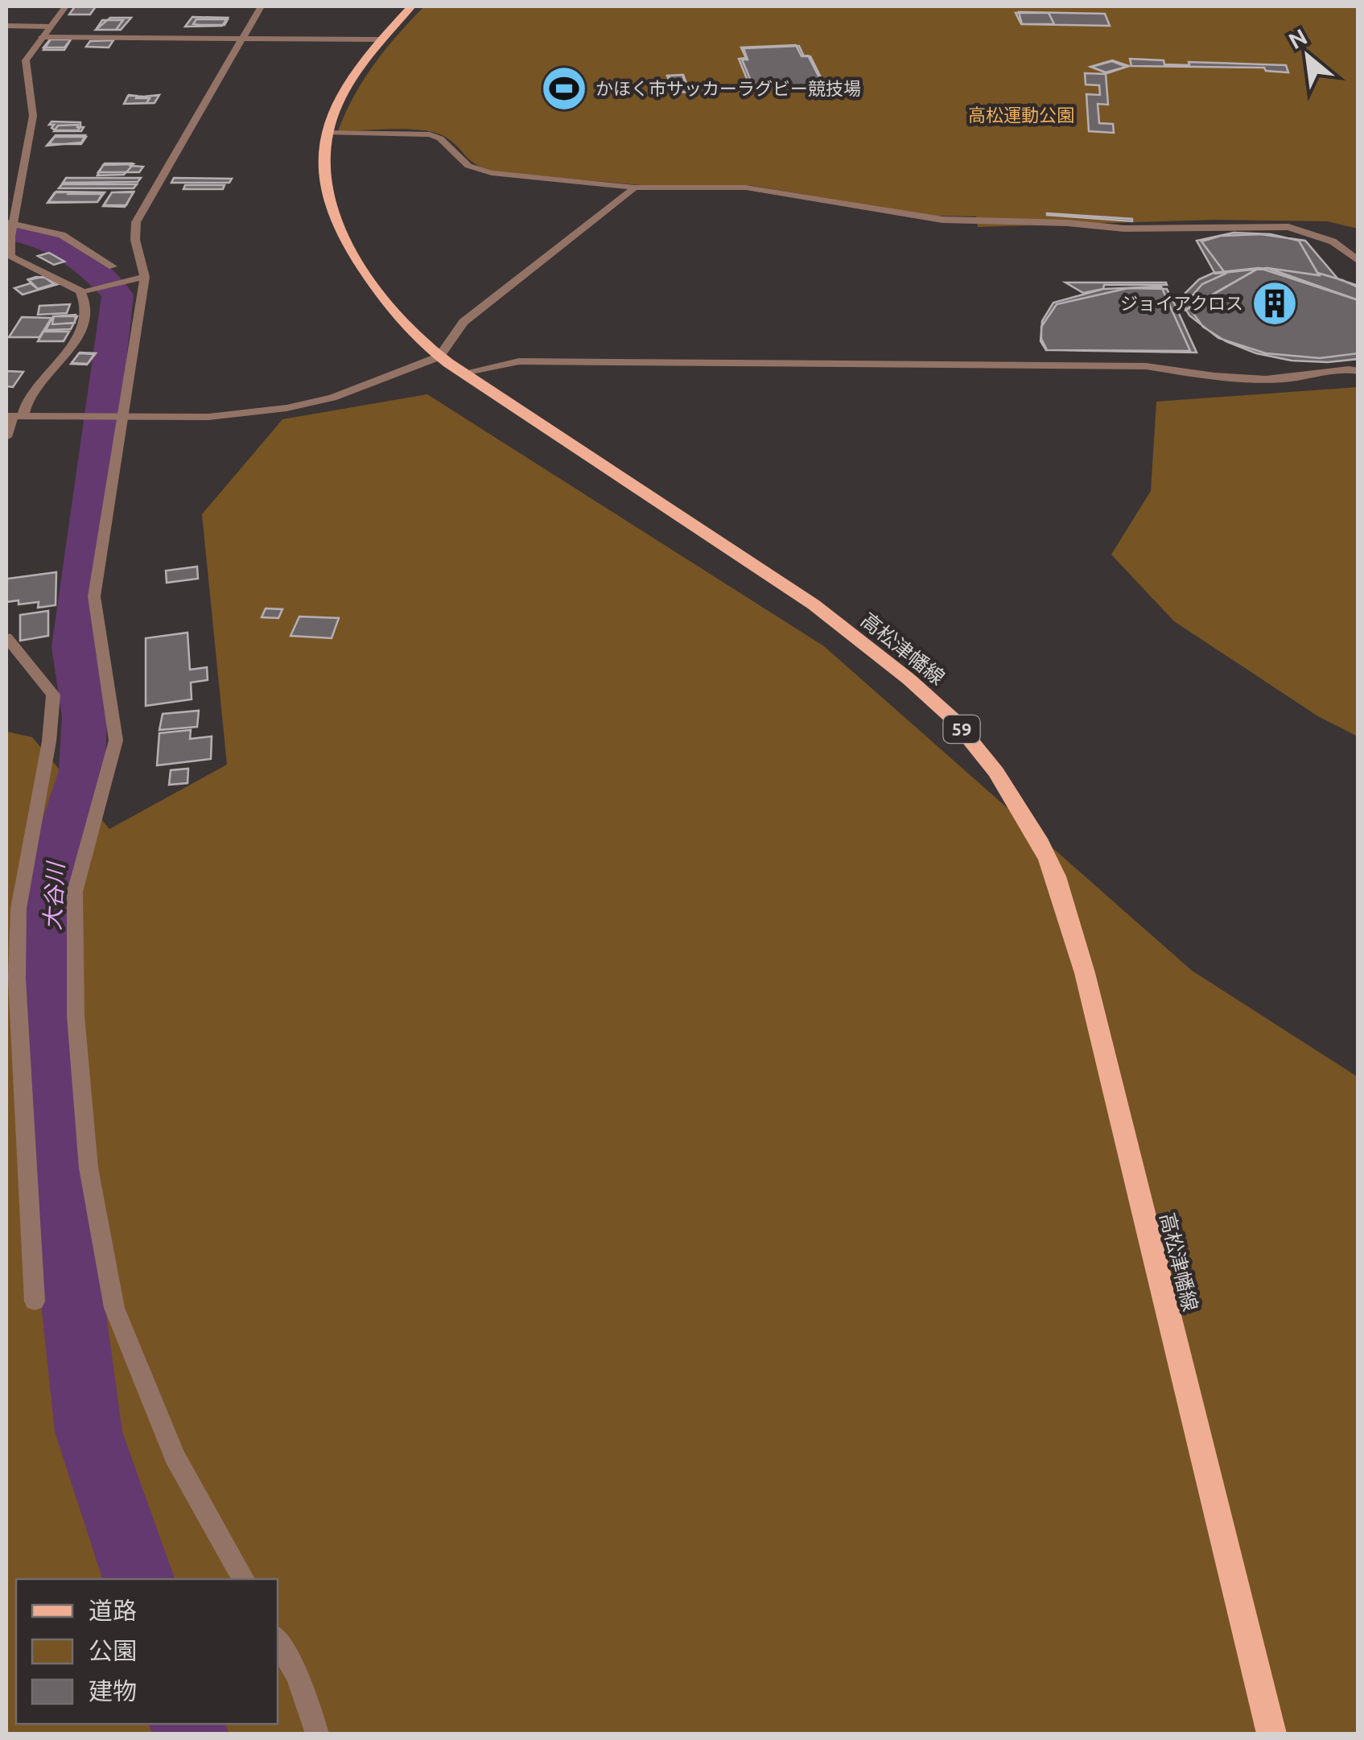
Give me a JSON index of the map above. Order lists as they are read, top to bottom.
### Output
{
  "streets": {
    "main road": ["高松津幡線", "59"]
  },
  "water": ["大谷川"],
  "parks": ["高松運動公園"],
  "places": {
    "sports": ["かほく市サッカーラグビー競技場"],
    "building": ["ジョイアクロス"]
  },
  "legend": ["道路", "公園", "建物"],
  "north": "top left"
}
